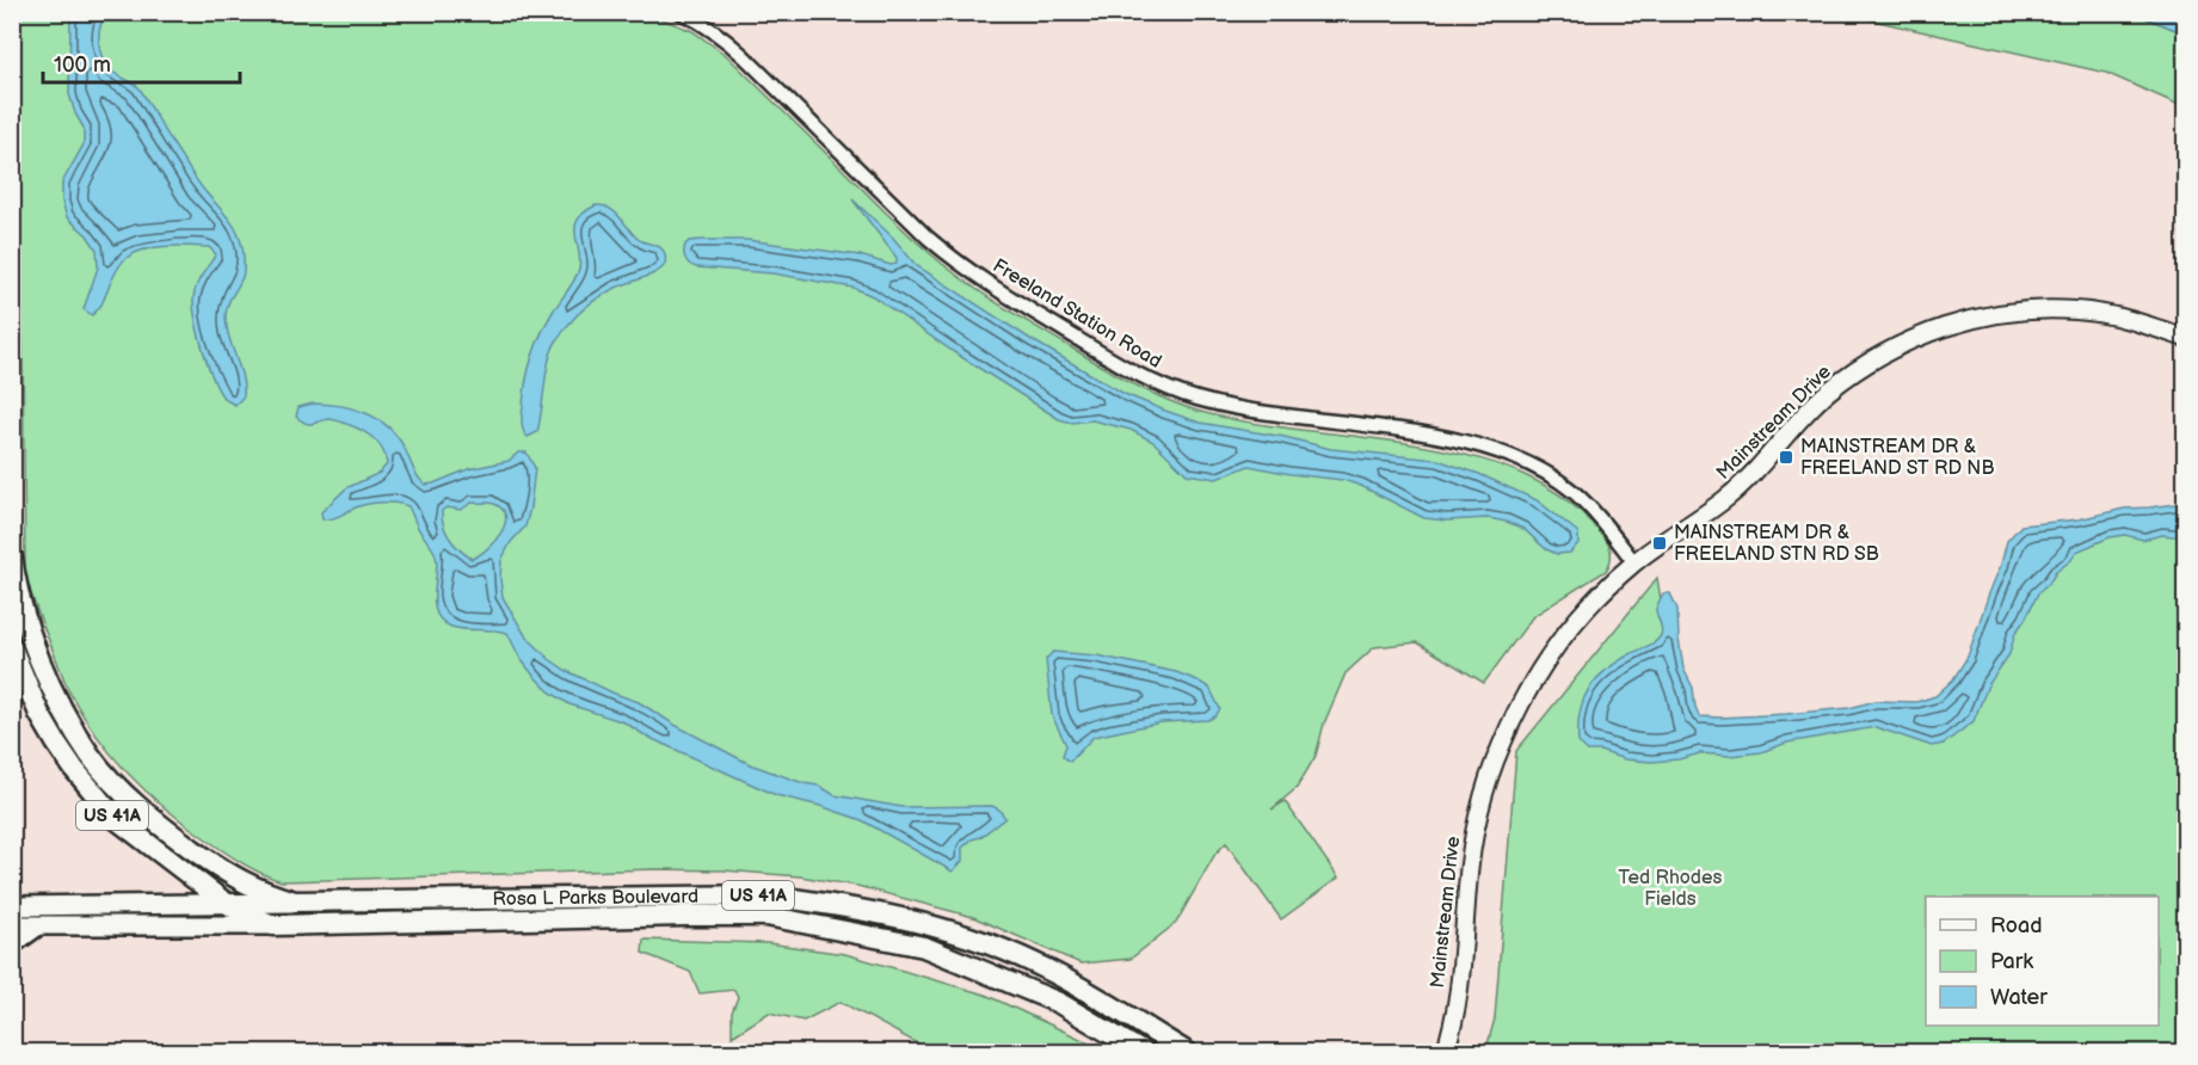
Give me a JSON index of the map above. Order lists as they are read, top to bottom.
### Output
{
  "streets": {
    "main road": ["US 41A", "Rosa L Parks Boulevard"],
    "street": ["Freeland Station Road", "Mainstream Drive"]
  },
  "crossings": [
    ["Freeland Station Road", "Mainstream Drive"],
    ["US 41A", "Rosa L Parks Boulevard"]
  ],
  "parks": ["Ted Rhodes Fields"],
  "places": {
    "transit": ["MAINSTREAM DR & FREELAND ST RD NB", "MAINSTREAM DR & FREELAND STN RD SB"]
  },
  "legend": ["Road", "Park", "Water"],
  "scale_bar": "100 m"
}
